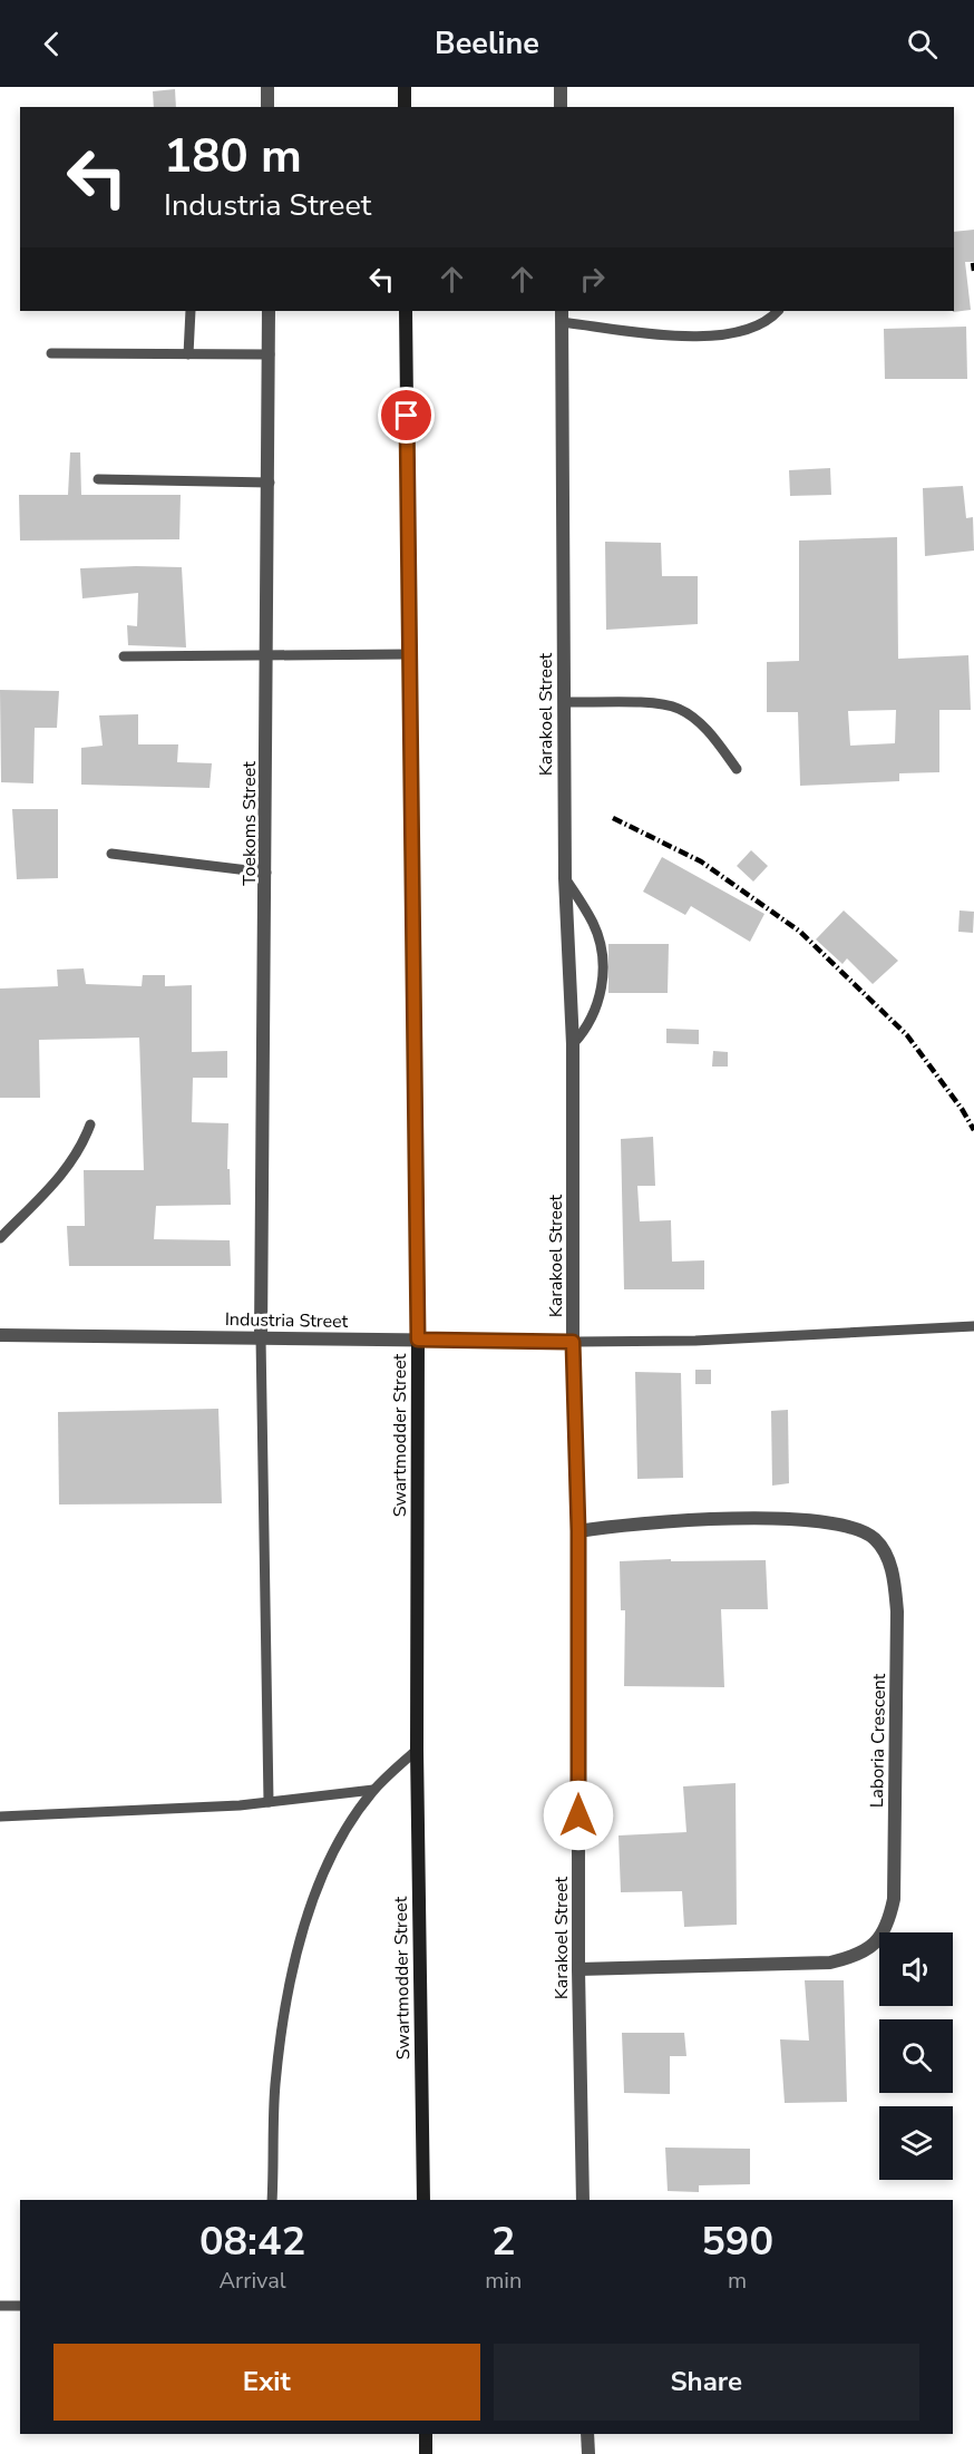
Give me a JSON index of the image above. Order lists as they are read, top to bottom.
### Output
{
  "streets": {
    "main road": ["Swartmodder Street"],
    "street": [
      "Karakoel Street",
      "Toekoms Street",
      "Industria Street",
      "Laboria Crescent"
    ]
  },
  "crossings": [
    ["Karakoel Street", "Industria Street"],
    ["Karakoel Street", "Laboria Crescent"],
    ["Toekoms Street", "Industria Street"],
    ["Industria Street", "Swartmodder Street"]
  ],
  "page": {
    "header": "Beeline",
    "turn": ["180 m", "Industria Street"],
    "eta": [
      "08:42",
      "Arrival",
      "2",
      "min",
      "590",
      "m"
    ],
    "buttons": ["Exit", "Share"]
  }
}
